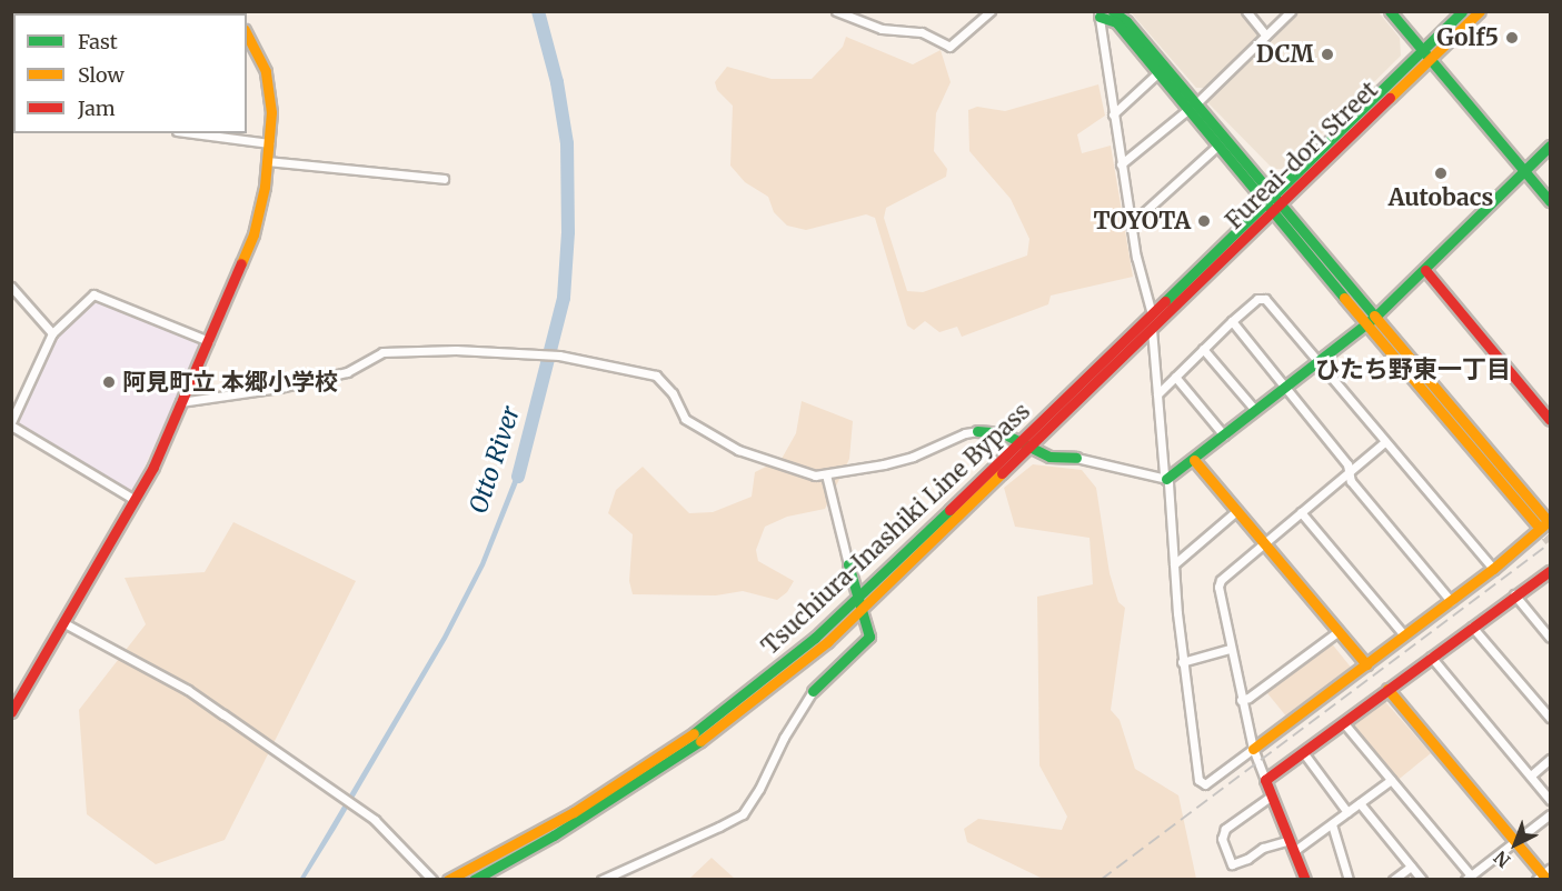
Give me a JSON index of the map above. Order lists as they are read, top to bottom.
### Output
{
  "streets": {
    "street": ["Fureai-dori Street", "Tsuchiura-Inashiki Line Bypass"]
  },
  "crossings": [
    ["Fureai-dori Street", "Tsuchiura-Inashiki Line Bypass"]
  ],
  "districts": ["ひたち野東一丁目"],
  "water": ["Otto River"],
  "places": [
    "Golf5",
    "DCM",
    "Autobacs",
    "TOYOTA",
    "阿見町立 本郷小学校"
  ],
  "legend": ["Fast", "Slow", "Jam"],
  "north": "bottom left"
}
